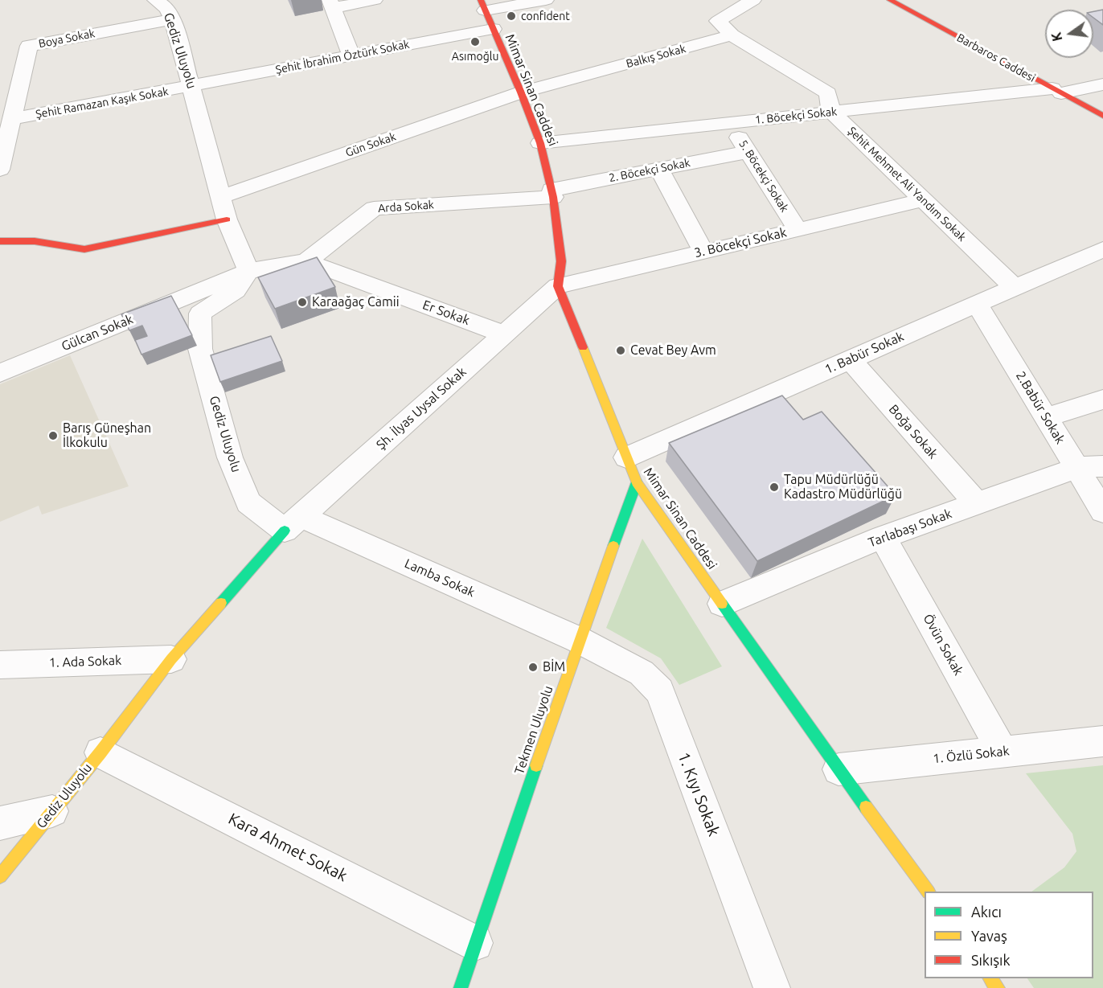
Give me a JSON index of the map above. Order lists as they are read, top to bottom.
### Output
{
  "streets": {
    "street": [
      "Boya Sokak",
      "Gediz Uluyolu",
      "Balkış Sokak",
      "Şehit İbrahim Öztürk Sokak",
      "Barbaros Caddesi",
      "Mimar Sinan Caddesi",
      "Şehit Ramazan Kaşık Sokak",
      "1. Böcekçi Sokak",
      "Gün Sokak",
      "2. Böcekçi Sokak",
      "5. Böcekçi Sokak",
      "Şehit Mehmet Ali Yandım Sokak",
      "Arda Sokak",
      "3. Böcekçi Sokak",
      "Er Sokak",
      "Gülcan Sokak",
      "1. Babür Sokak",
      "2.Babür Sokak",
      "Şh. İlyas Uysal Sokak",
      "Boğa Sokak",
      "Tarlabaşı Sokak",
      "Lamba Sokak",
      "Övün Sokak",
      "1. Ada Sokak",
      "Tekmen Uluyolu",
      "1. Özlü Sokak",
      "1. Kıyı Sokak",
      "Kara Ahmet Sokak"
    ]
  },
  "crossings": [
    ["Boya Sokak", "Gediz Uluyolu"],
    ["Boya Sokak", "Şehit Ramazan Kaşık Sokak"],
    ["Gediz Uluyolu", "Şehit İbrahim Öztürk Sokak"],
    ["Gediz Uluyolu", "Şehit Ramazan Kaşık Sokak"],
    ["Gediz Uluyolu", "Gün Sokak"],
    ["Gediz Uluyolu", "Arda Sokak"],
    ["Gediz Uluyolu", "Gülcan Sokak"],
    ["Gediz Uluyolu", "Şh. İlyas Uysal Sokak"],
    ["Gediz Uluyolu", "Lamba Sokak"],
    ["Gediz Uluyolu", "1. Ada Sokak"],
    ["Gediz Uluyolu", "Kara Ahmet Sokak"],
    ["Balkış Sokak", "Mimar Sinan Caddesi"],
    ["Balkış Sokak", "Gün Sokak"],
    ["Balkış Sokak", "Şehit Mehmet Ali Yandım Sokak"],
    ["Şehit İbrahim Öztürk Sokak", "Mimar Sinan Caddesi"],
    ["Şehit İbrahim Öztürk Sokak", "Şehit Ramazan Kaşık Sokak"],
    ["Barbaros Caddesi", "1. Böcekçi Sokak"],
    ["Mimar Sinan Caddesi", "1. Böcekçi Sokak"],
    ["Mimar Sinan Caddesi", "Gün Sokak"],
    ["Mimar Sinan Caddesi", "2. Böcekçi Sokak"],
    ["Mimar Sinan Caddesi", "Arda Sokak"],
    ["Mimar Sinan Caddesi", "3. Böcekçi Sokak"],
    ["Mimar Sinan Caddesi", "1. Babür Sokak"],
    ["Mimar Sinan Caddesi", "Şh. İlyas Uysal Sokak"],
    ["Mimar Sinan Caddesi", "Tarlabaşı Sokak"],
    ["Mimar Sinan Caddesi", "Tekmen Uluyolu"],
    ["Mimar Sinan Caddesi", "1. Özlü Sokak"],
    ["1. Böcekçi Sokak", "5. Böcekçi Sokak"],
    ["1. Böcekçi Sokak", "Şehit Mehmet Ali Yandım Sokak"],
    ["2. Böcekçi Sokak", "5. Böcekçi Sokak"],
    ["2. Böcekçi Sokak", "Arda Sokak"],
    ["5. Böcekçi Sokak", "3. Böcekçi Sokak"],
    ["Şehit Mehmet Ali Yandım Sokak", "3. Böcekçi Sokak"],
    ["Şehit Mehmet Ali Yandım Sokak", "1. Babür Sokak"],
    ["Arda Sokak", "Er Sokak"],
    ["Arda Sokak", "Gülcan Sokak"],
    ["3. Böcekçi Sokak", "Şh. İlyas Uysal Sokak"],
    ["Er Sokak", "Şh. İlyas Uysal Sokak"],
    ["1. Babür Sokak", "2.Babür Sokak"],
    ["1. Babür Sokak", "Boğa Sokak"],
    ["2.Babür Sokak", "Tarlabaşı Sokak"],
    ["Şh. İlyas Uysal Sokak", "Lamba Sokak"],
    ["Boğa Sokak", "Tarlabaşı Sokak"],
    ["Tarlabaşı Sokak", "Övün Sokak"],
    ["Lamba Sokak", "Tekmen Uluyolu"],
    ["Lamba Sokak", "1. Kıyı Sokak"],
    ["Övün Sokak", "1. Özlü Sokak"],
    ["Tekmen Uluyolu", "1. Kıyı Sokak"],
    ["Tekmen Uluyolu", "Kara Ahmet Sokak"]
  ],
  "places": [
    "confident",
    "Asımoğlu",
    "Karaağaç Camii",
    "Cevat Bey Avm",
    "Barış Güneşhan İlkokulu",
    "Tapu Müdürlüğü Kadastro Müdürlüğü",
    "BİM"
  ],
  "legend": ["Akıcı", "Yavaş", "Sıkışık"],
  "north": "left"
}
